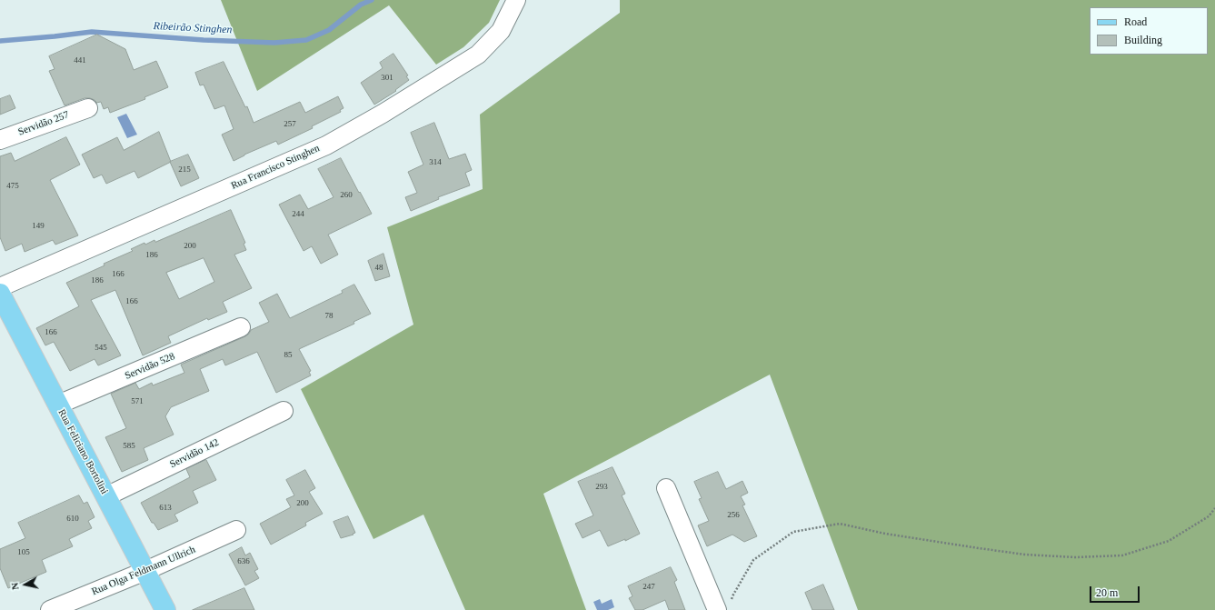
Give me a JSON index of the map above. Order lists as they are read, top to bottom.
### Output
{
  "streets": {
    "main road": ["Rua Feliciano Bortolini"],
    "street": [
      "Servidão 257",
      "Rua Francisco Stinghen",
      "Servidão 528",
      "Servidão 142",
      "Rua Olga Feldmann Ullrich"
    ]
  },
  "crossings": [
    ["Servidão 528", "Rua Feliciano Bortolini"],
    ["Rua Feliciano Bortolini", "Servidão 142"],
    ["Rua Feliciano Bortolini", "Rua Olga Feldmann Ullrich"]
  ],
  "water": ["Ribeirão Stinghen"],
  "house_numbers": [
    "441",
    "301",
    "257",
    "314",
    "215",
    "475",
    "260",
    "244",
    "149",
    "200",
    "186",
    "48",
    "166",
    "186",
    "166",
    "78",
    "166",
    "545",
    "85",
    "571",
    "585",
    "293",
    "200",
    "613",
    "256",
    "610",
    "105",
    "636",
    "247"
  ],
  "legend": ["Road", "Building"],
  "scale_bar": "20 m",
  "north": "left"
}
